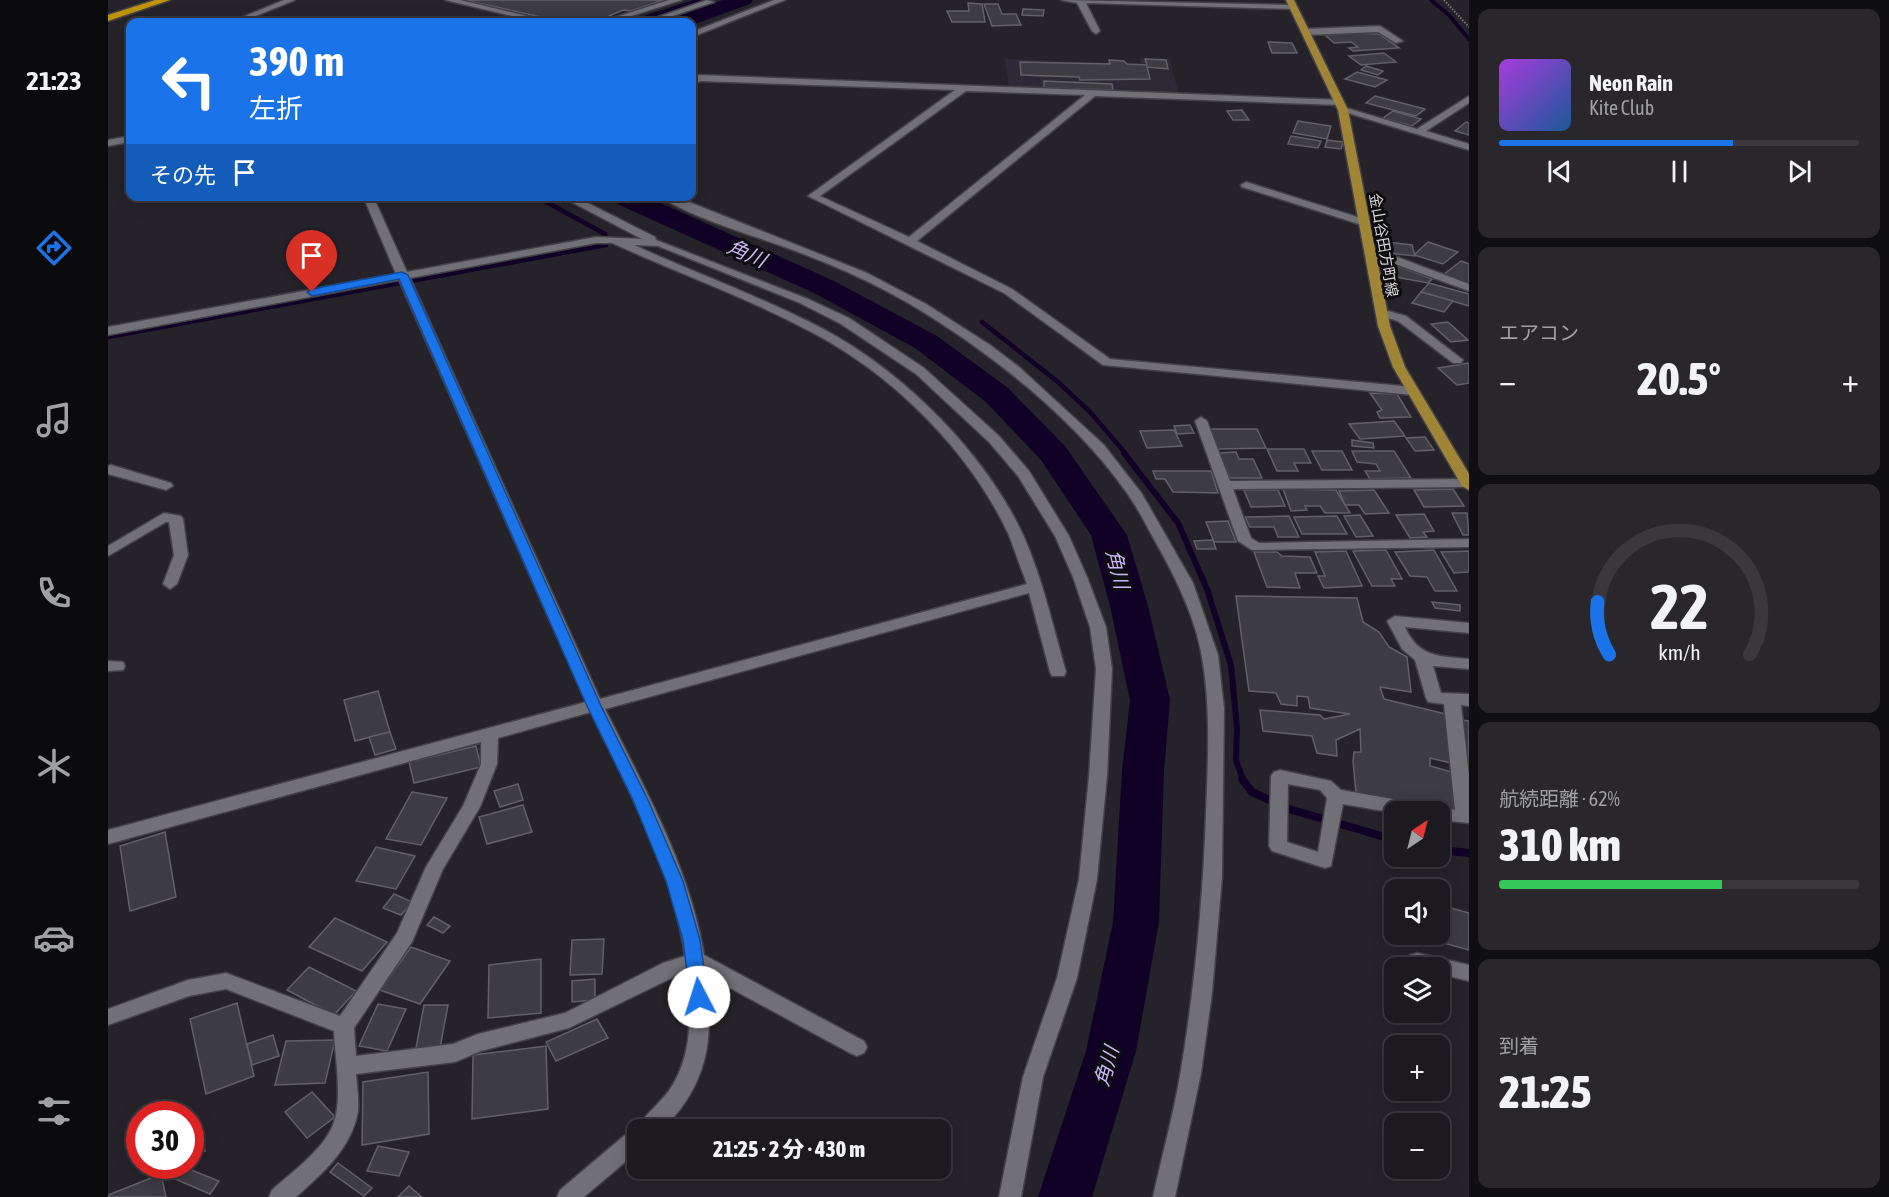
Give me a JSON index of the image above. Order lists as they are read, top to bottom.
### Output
{
  "streets": {
    "main road": ["金山谷田方町線"]
  },
  "water": ["角川"],
  "north": "top right",
  "page": {
    "tabs": "21:23",
    "turn": ["390 m", "左折"],
    "song": ["Neon Rain", "Kite Club"],
    "then": "その先",
    "tile": [
      "エアコン",
      ["航続距離 · 62%", "310 km"],
      ["到着", "21:25"]
    ],
    "heat": ["−", "20.5°", "+"],
    "map_buttons": ["+", "−"],
    "limit": "30",
    "trip": "21:25 · 2 分 · 430 m",
    "gauge": ["22", "km/h"]
  }
}
